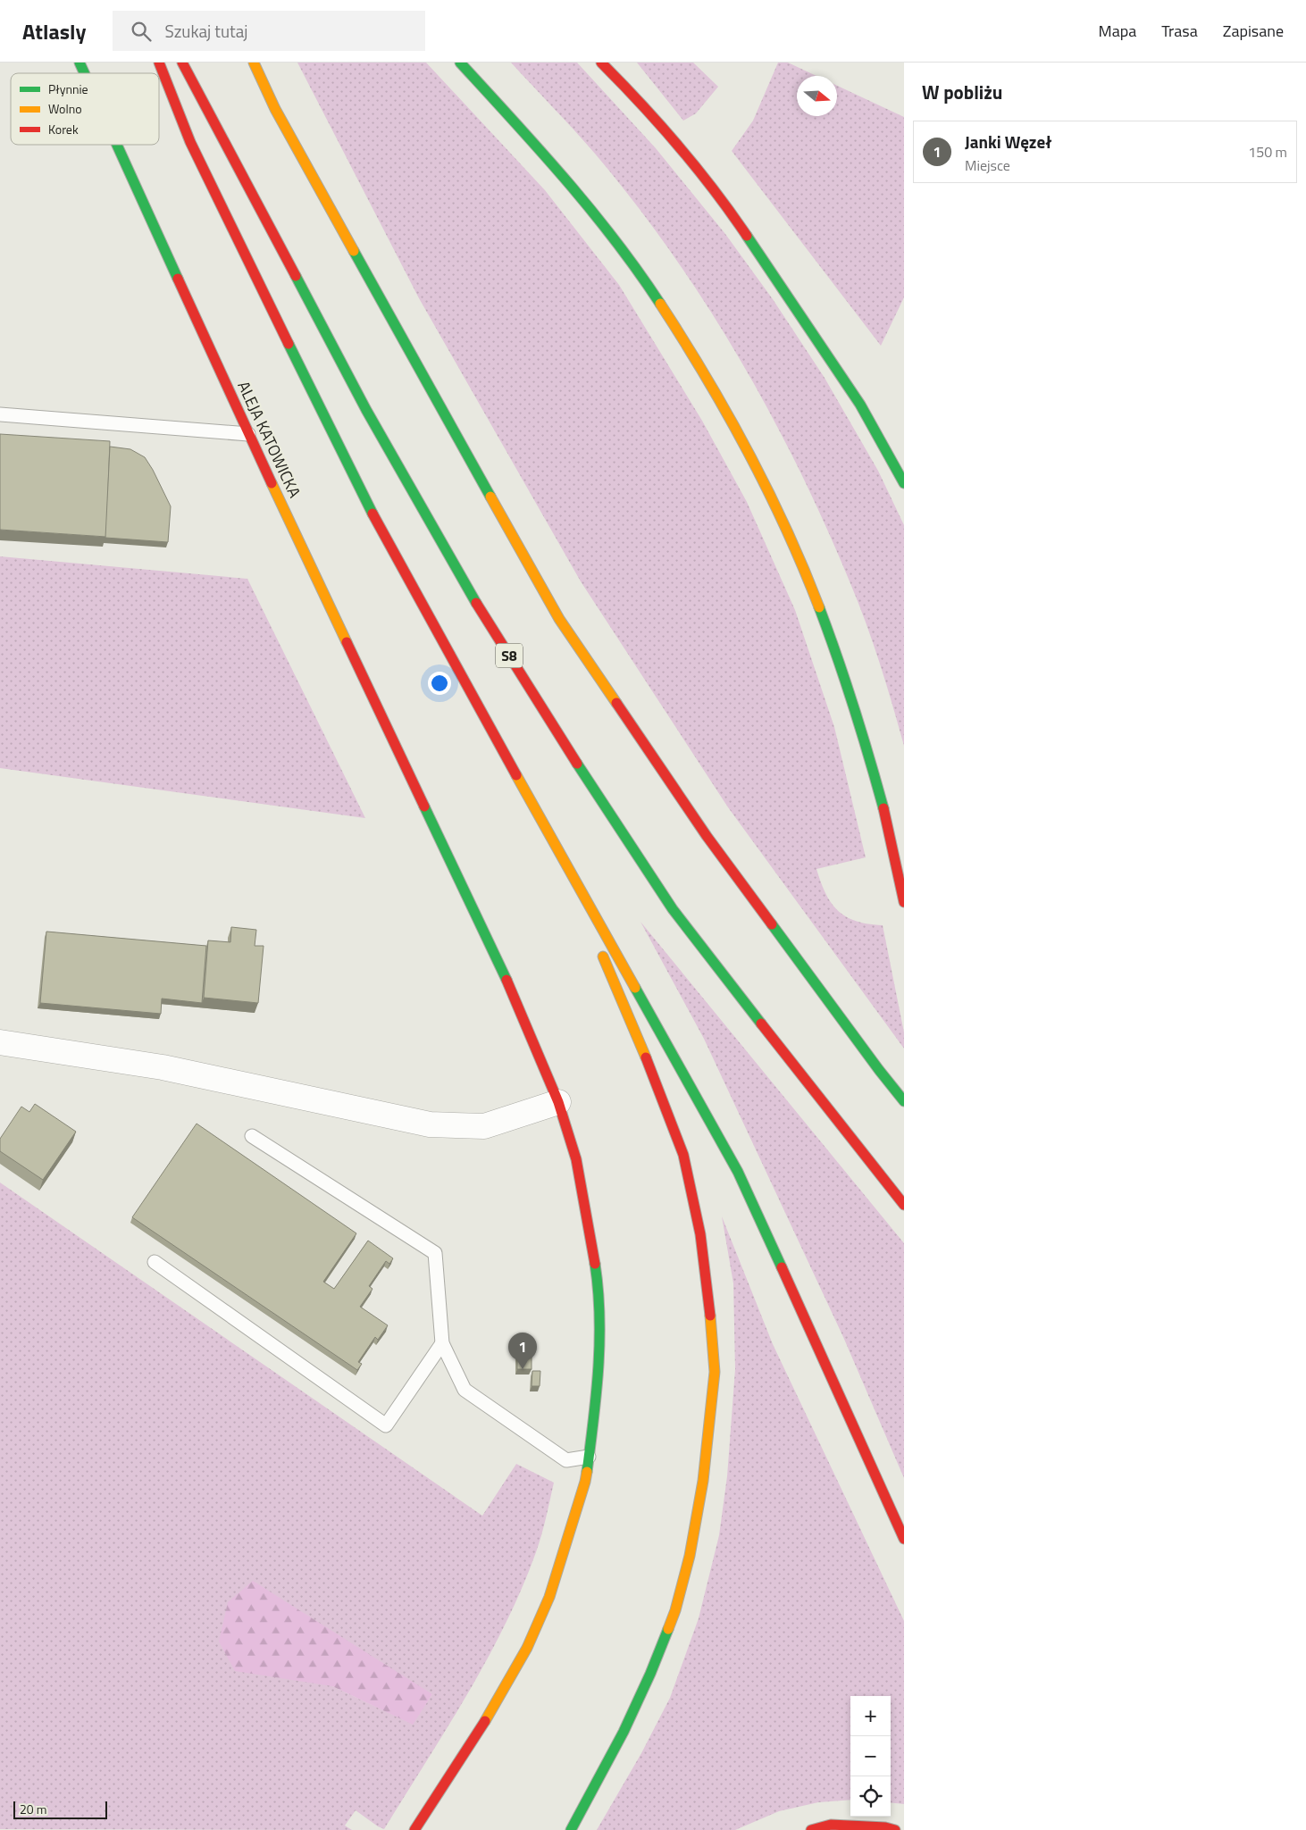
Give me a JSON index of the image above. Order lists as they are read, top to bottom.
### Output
{
  "streets": {
    "main road": ["ALEJA KATOWICKA", "S8"]
  },
  "legend": ["Płynnie", "Wolno", "Korek"],
  "scale_bar": "20 m",
  "north": "right",
  "page": {
    "header": "Atlasly",
    "search": "Szukaj tutaj",
    "nav": ["Mapa", "Trasa", "Zapisane"],
    "heading": "W pobliżu",
    "list": [
      {
        "mark": "1",
        "name": "Janki Węzeł",
        "note": "Miejsce",
        "value": "150 m"
      }
    ],
    "pins": "1",
    "map_buttons": ["+", "−"],
    "scale": "20 m"
  }
}
